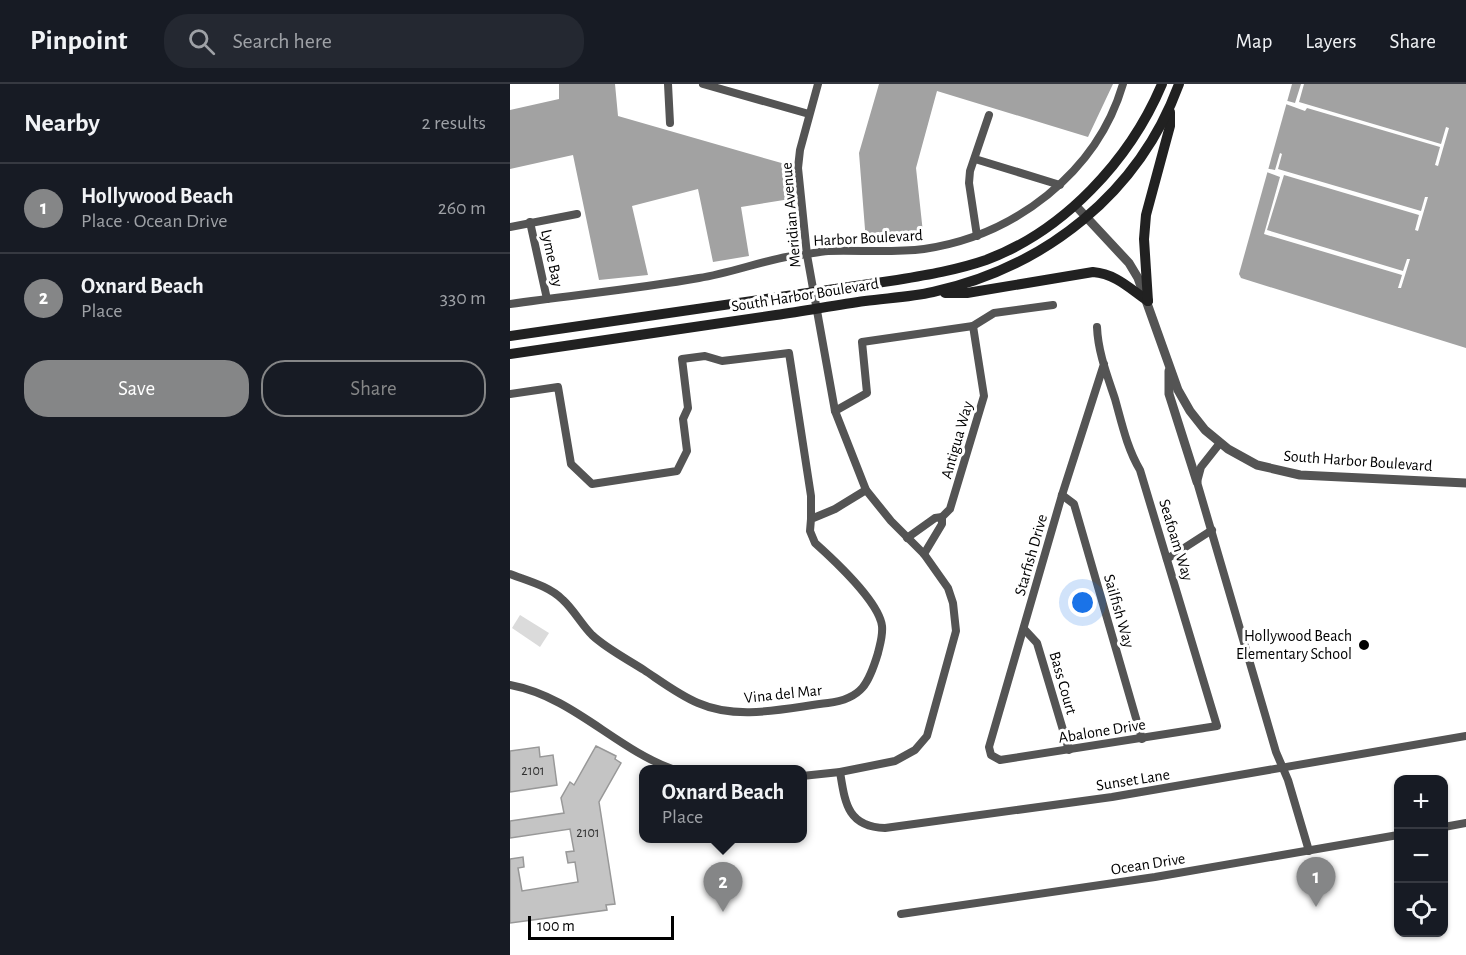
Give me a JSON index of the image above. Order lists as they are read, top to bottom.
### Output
{
  "streets": {
    "main road": ["South Harbor Boulevard"],
    "street": [
      "Meridian Avenue",
      "Harbor Boulevard",
      "Lyme Bay",
      "Antigua Way",
      "Seafoam Way",
      "Starfish Drive",
      "Sailfish Way",
      "Bass Court",
      "Vina del Mar",
      "Abalone Drive",
      "Sunset Lane",
      "Ocean Drive"
    ]
  },
  "crossings": [
    ["Meridian Avenue", "Harbor Boulevard"],
    ["Meridian Avenue", "South Harbor Boulevard"],
    ["Meridian Avenue", "Antigua Way"],
    ["Meridian Avenue", "Sunset Lane"],
    ["Harbor Boulevard", "Lyme Bay"],
    ["Seafoam Way", "Starfish Drive"],
    ["Seafoam Way", "Abalone Drive"],
    ["Starfish Drive", "Sailfish Way"],
    ["Starfish Drive", "Bass Court"],
    ["Starfish Drive", "Abalone Drive"],
    ["Sailfish Way", "Abalone Drive"],
    ["Bass Court", "Abalone Drive"]
  ],
  "places": ["Hollywood Beach Elementary School"],
  "house_numbers": ["2101", "2101"],
  "scale_bar": "100 m",
  "page": {
    "header": "Pinpoint",
    "search": "Search here",
    "nav": ["Map", "Layers", "Share"],
    "heading": ["Nearby", "2 results"],
    "list": [
      {
        "mark": "1",
        "name": "Hollywood Beach",
        "note": "Place · Ocean Drive",
        "value": "260 m"
      },
      {
        "mark": "2",
        "name": "Oxnard Beach",
        "note": "Place",
        "value": "330 m"
      }
    ],
    "buttons": ["Save", "Share"],
    "popup": ["Oxnard Beach", "Place"],
    "map_buttons": ["+", "−"],
    "pins": ["1", "2"],
    "scale": "100 m"
  }
}
